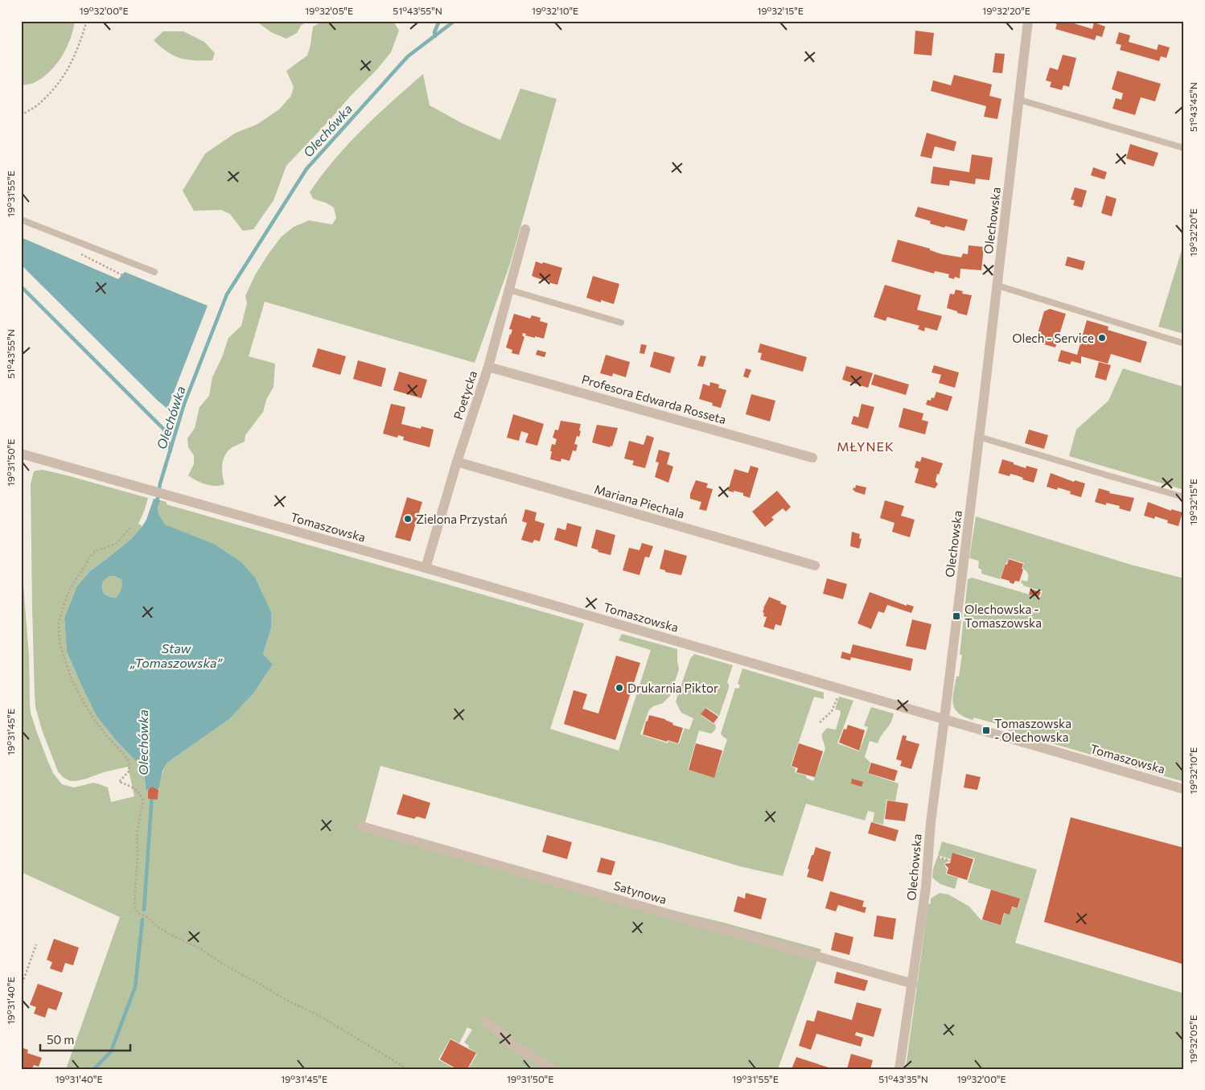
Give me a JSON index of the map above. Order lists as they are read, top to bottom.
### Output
{
  "streets": {
    "street": [
      "Olechowska",
      "Poetycka",
      "Profesora Edwarda Rosseta",
      "Mariana Piechala",
      "Tomaszowska",
      "Satynowa"
    ]
  },
  "crossings": [
    ["Olechowska", "Tomaszowska"],
    ["Olechowska", "Satynowa"],
    ["Poetycka", "Profesora Edwarda Rosseta"],
    ["Poetycka", "Mariana Piechala"],
    ["Poetycka", "Tomaszowska"]
  ],
  "districts": ["MŁYNEK"],
  "water": ["Olechówka", "Staw „Tomaszowska”"],
  "places": {
    "other": ["Olech - Service", "Zielona Przystań", "Drukarnia Piktor"],
    "transit": ["Olechowska - Tomaszowska", "Tomaszowska - Olechowska"]
  },
  "scale_bar": "50 m",
  "coordinates": [
    "19°32'00\"E",
    "19°32'05\"E",
    "51°43'55\"N",
    "19°32'10\"E",
    "19°32'15\"E",
    "19°32'20\"E",
    "51°43'45\"N",
    "19°31'55\"E",
    "19°31'50\"E",
    "19°31'45\"E",
    "19°31'40\"E",
    "51°43'35\"N"
  ]
}
